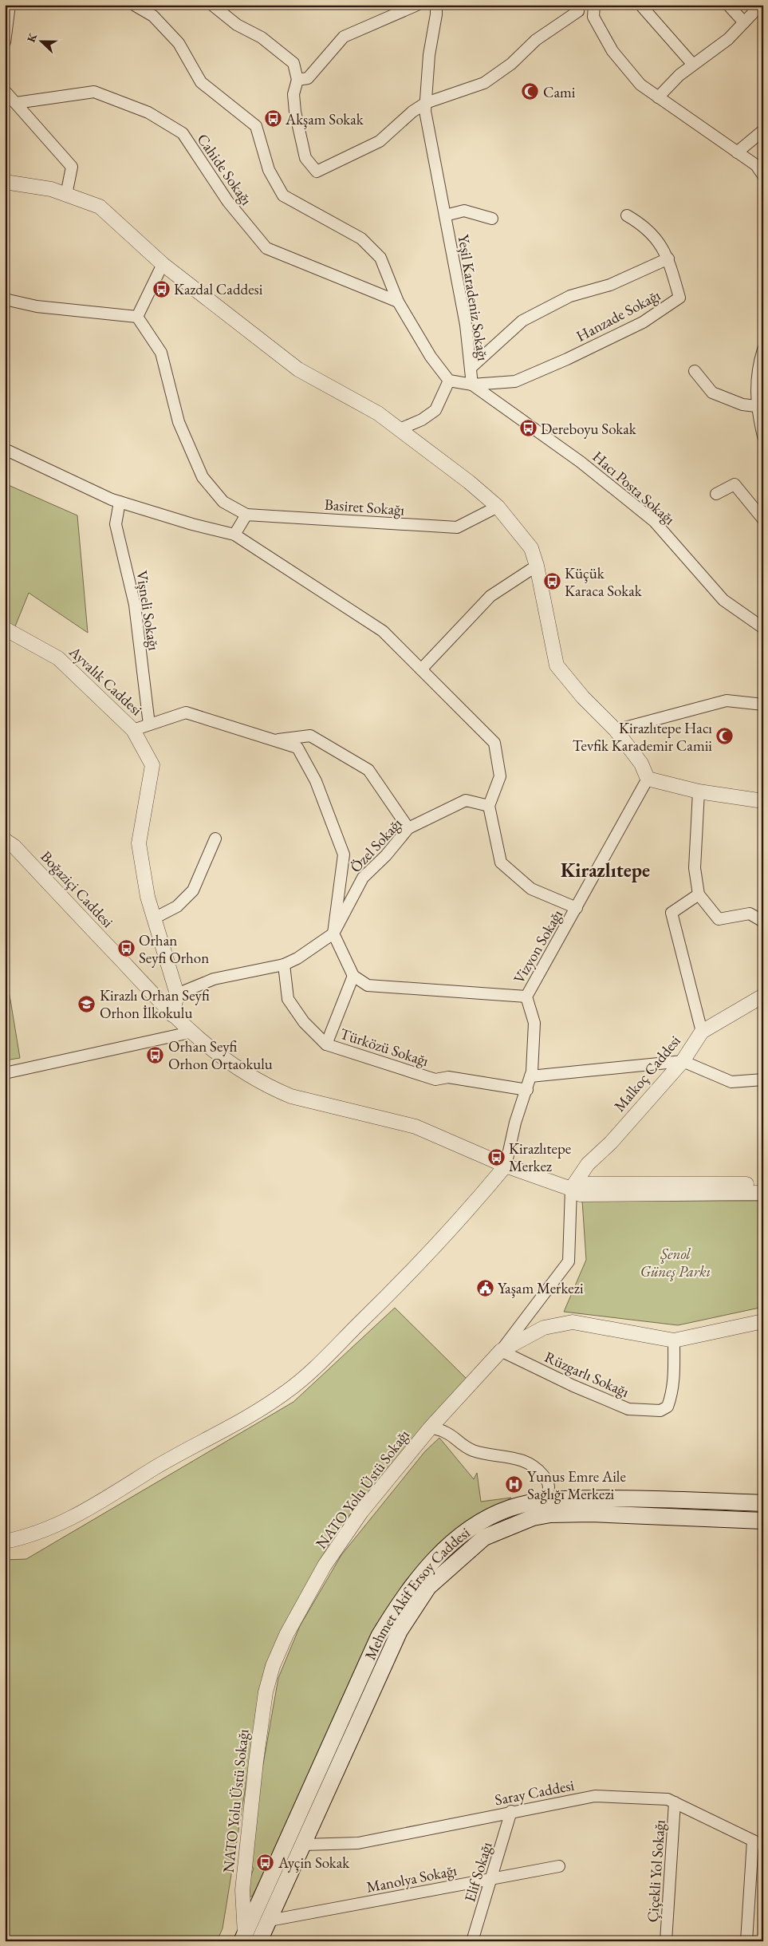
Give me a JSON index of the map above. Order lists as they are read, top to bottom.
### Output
{
  "streets": {
    "main road": ["Mehmet Akif Ersoy Caddesi"],
    "street": [
      "Cahide Sokağı",
      "Yeşil Karadeniz Sokağı",
      "Hanzade Sokağı",
      "Hacı Posta Sokağı",
      "Basiret Sokağı",
      "Vişneli Sokağı",
      "Ayvalık Caddesi",
      "Özel Sokağı",
      "Boğaziçi Caddesi",
      "Vizyon Sokağı",
      "Türközü Sokağı",
      "Malkoç Caddesi",
      "Rüzgarlı Sokağı",
      "NATO Yolu Üstü Sokağı",
      "Saray Caddesi",
      "Çiçekli Yol Sokağı",
      "Elif Sokağı",
      "Manolya Sokağı"
    ]
  },
  "crossings": [
    ["Yeşil Karadeniz Sokağı", "Hanzade Sokağı"],
    ["Yeşil Karadeniz Sokağı", "Hacı Posta Sokağı"],
    ["Hanzade Sokağı", "Hacı Posta Sokağı"],
    ["Ayvalık Caddesi", "Özel Sokağı"],
    ["Ayvalık Caddesi", "Boğaziçi Caddesi"],
    ["Özel Sokağı", "Türközü Sokağı"],
    ["Boğaziçi Caddesi", "Vizyon Sokağı"],
    ["Boğaziçi Caddesi", "Malkoç Caddesi"],
    ["Vizyon Sokağı", "Türközü Sokağı"],
    ["Rüzgarlı Sokağı", "NATO Yolu Üstü Sokağı"],
    ["NATO Yolu Üstü Sokağı", "Mehmet Akif Ersoy Caddesi"],
    ["Mehmet Akif Ersoy Caddesi", "Saray Caddesi"],
    ["Mehmet Akif Ersoy Caddesi", "Manolya Sokağı"],
    ["Saray Caddesi", "Çiçekli Yol Sokağı"],
    ["Saray Caddesi", "Elif Sokağı"],
    ["Elif Sokağı", "Manolya Sokağı"]
  ],
  "districts": ["Kirazlıtepe"],
  "parks": ["Şenol Güneş Parkı"],
  "places": {
    "mosque": ["Cami", "Kirazlıtepe Hacı Tevfik Karademir Camii"],
    "bus stop": [
      "Akşam Sokak",
      "Kazdal Caddesi",
      "Dereboyu Sokak",
      "Küçük Karaca Sokak",
      "Orhan Seyfi Orhon",
      "Orhan Seyfi Orhon Ortaokulu",
      "Kirazlıtepe Merkez",
      "Ayçin Sokak"
    ],
    "school or university": ["Kirazlı Orhan Seyfi Orhon İlkokulu"],
    "public building": ["Yaşam Merkezi"],
    "hospital": ["Yunus Emre Aile Sağlığı Merkezi"]
  },
  "north": "left"
}
